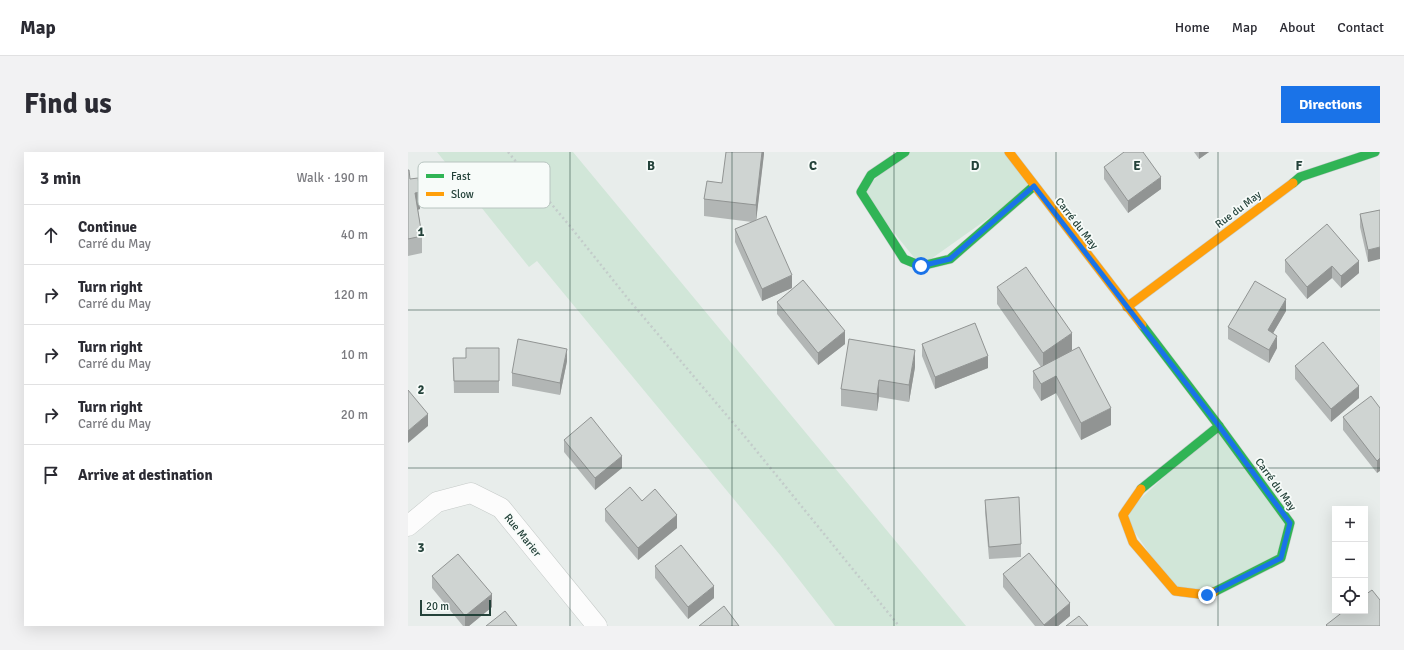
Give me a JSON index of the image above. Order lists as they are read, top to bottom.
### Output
{
  "streets": {
    "street": ["Rue du May", "Carré du May", "Rue Marier"]
  },
  "crossings": [
    ["Rue du May", "Carré du May"]
  ],
  "legend": ["Fast", "Slow"],
  "scale_bar": "20 m",
  "page": {
    "header": "Map",
    "nav": [
      "Home",
      "Map",
      "About",
      "Contact"
    ],
    "buttons": "Directions",
    "title": "Find us",
    "heading": ["3 min", "Walk · 190 m"],
    "list": [
      ["Continue", "Carré du May", "40 m"],
      ["Turn right", "Carré du May", "120 m"],
      ["Turn right", "Carré du May", "10 m"],
      ["Turn right", "Carré du May", "20 m"],
      "Arrive at destination"
    ],
    "map_buttons": ["+", "−"],
    "scale": "20 m"
  },
  "grid": {
    "columns": [
      "B",
      "C",
      "D",
      "E",
      "F"
    ],
    "rows": ["1", "2", "3"]
  }
}
